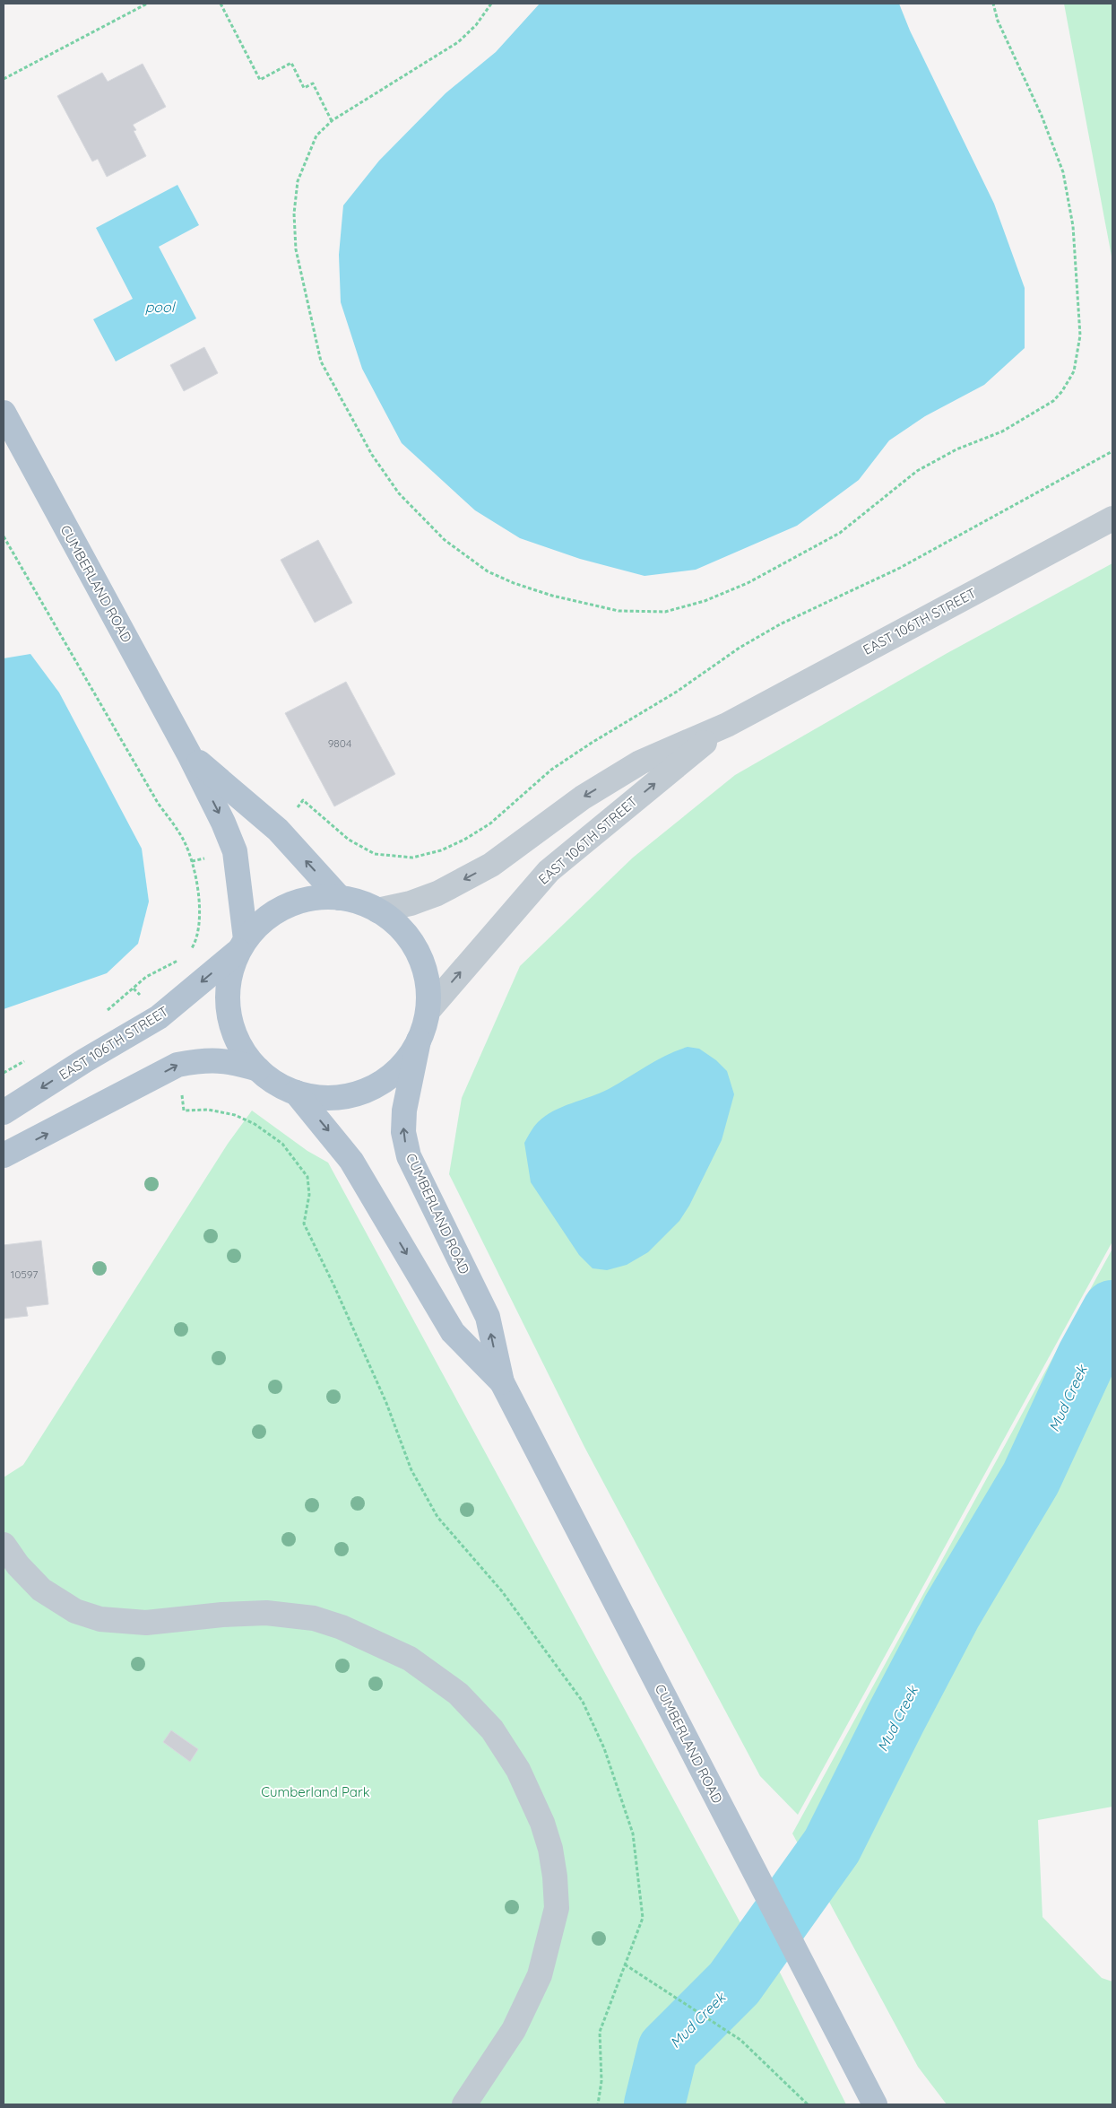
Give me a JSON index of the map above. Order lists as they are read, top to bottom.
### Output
{
  "streets": {
    "main road": ["CUMBERLAND ROAD", "EAST 106TH STREET"]
  },
  "crossings": [
    ["CUMBERLAND ROAD", "EAST 106TH STREET"]
  ],
  "water": ["pool", "Mud Creek"],
  "parks": ["Cumberland Park"],
  "house_numbers": ["9804", "10597"]
}
